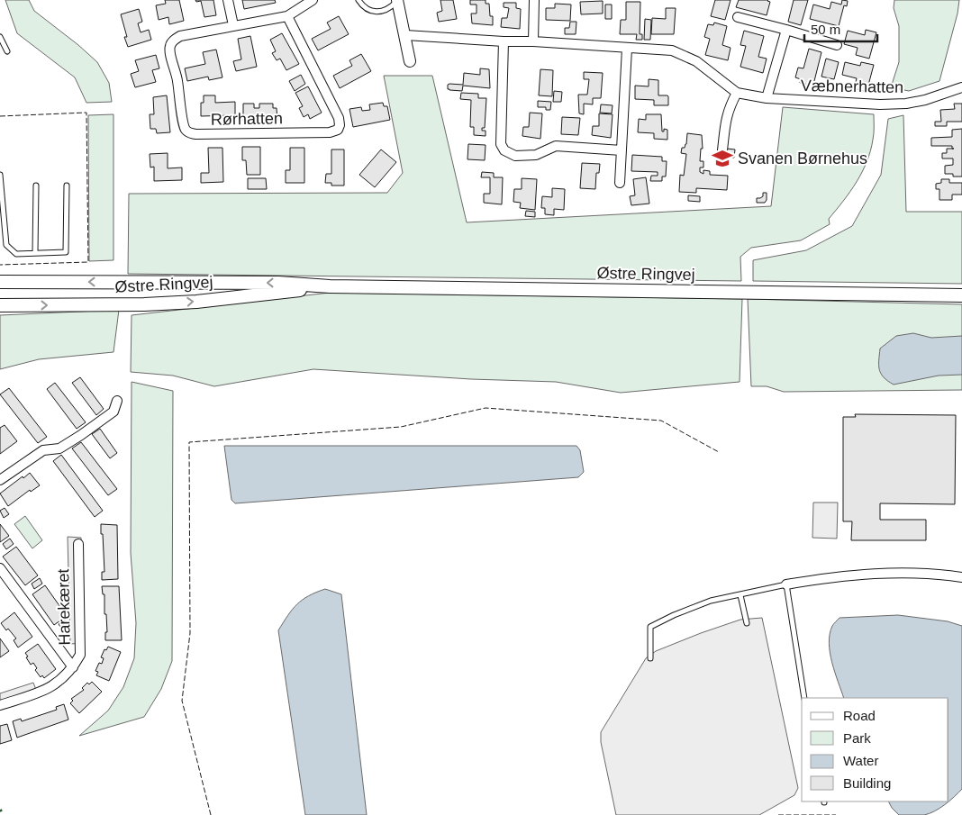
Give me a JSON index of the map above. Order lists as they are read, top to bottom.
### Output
{
  "streets": {
    "main road": ["Østre Ringvej"],
    "street": ["Væbnerhatten", "Rørhatten", "Harekæret"]
  },
  "places": {
    "school or university": ["Svanen Børnehus"]
  },
  "legend": [
    "Road",
    "Park",
    "Water",
    "Building"
  ],
  "scale_bar": "50 m"
}
